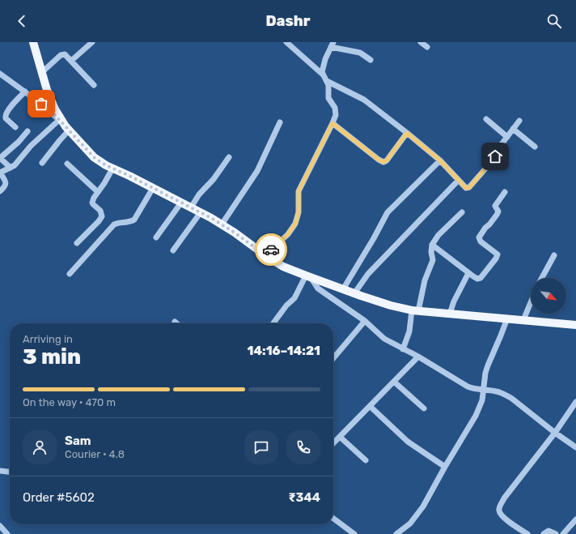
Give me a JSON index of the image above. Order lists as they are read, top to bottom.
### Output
{
  "north": "bottom right",
  "page": {
    "header": "Dashr",
    "heading": ["3 min", "Arriving in", "14:16–14:21"],
    "panel": [
      "Sam",
      "Courier · 4.8",
      "Order #5602",
      "₹344"
    ],
    "bar": "On the way · 470 m"
  }
}
